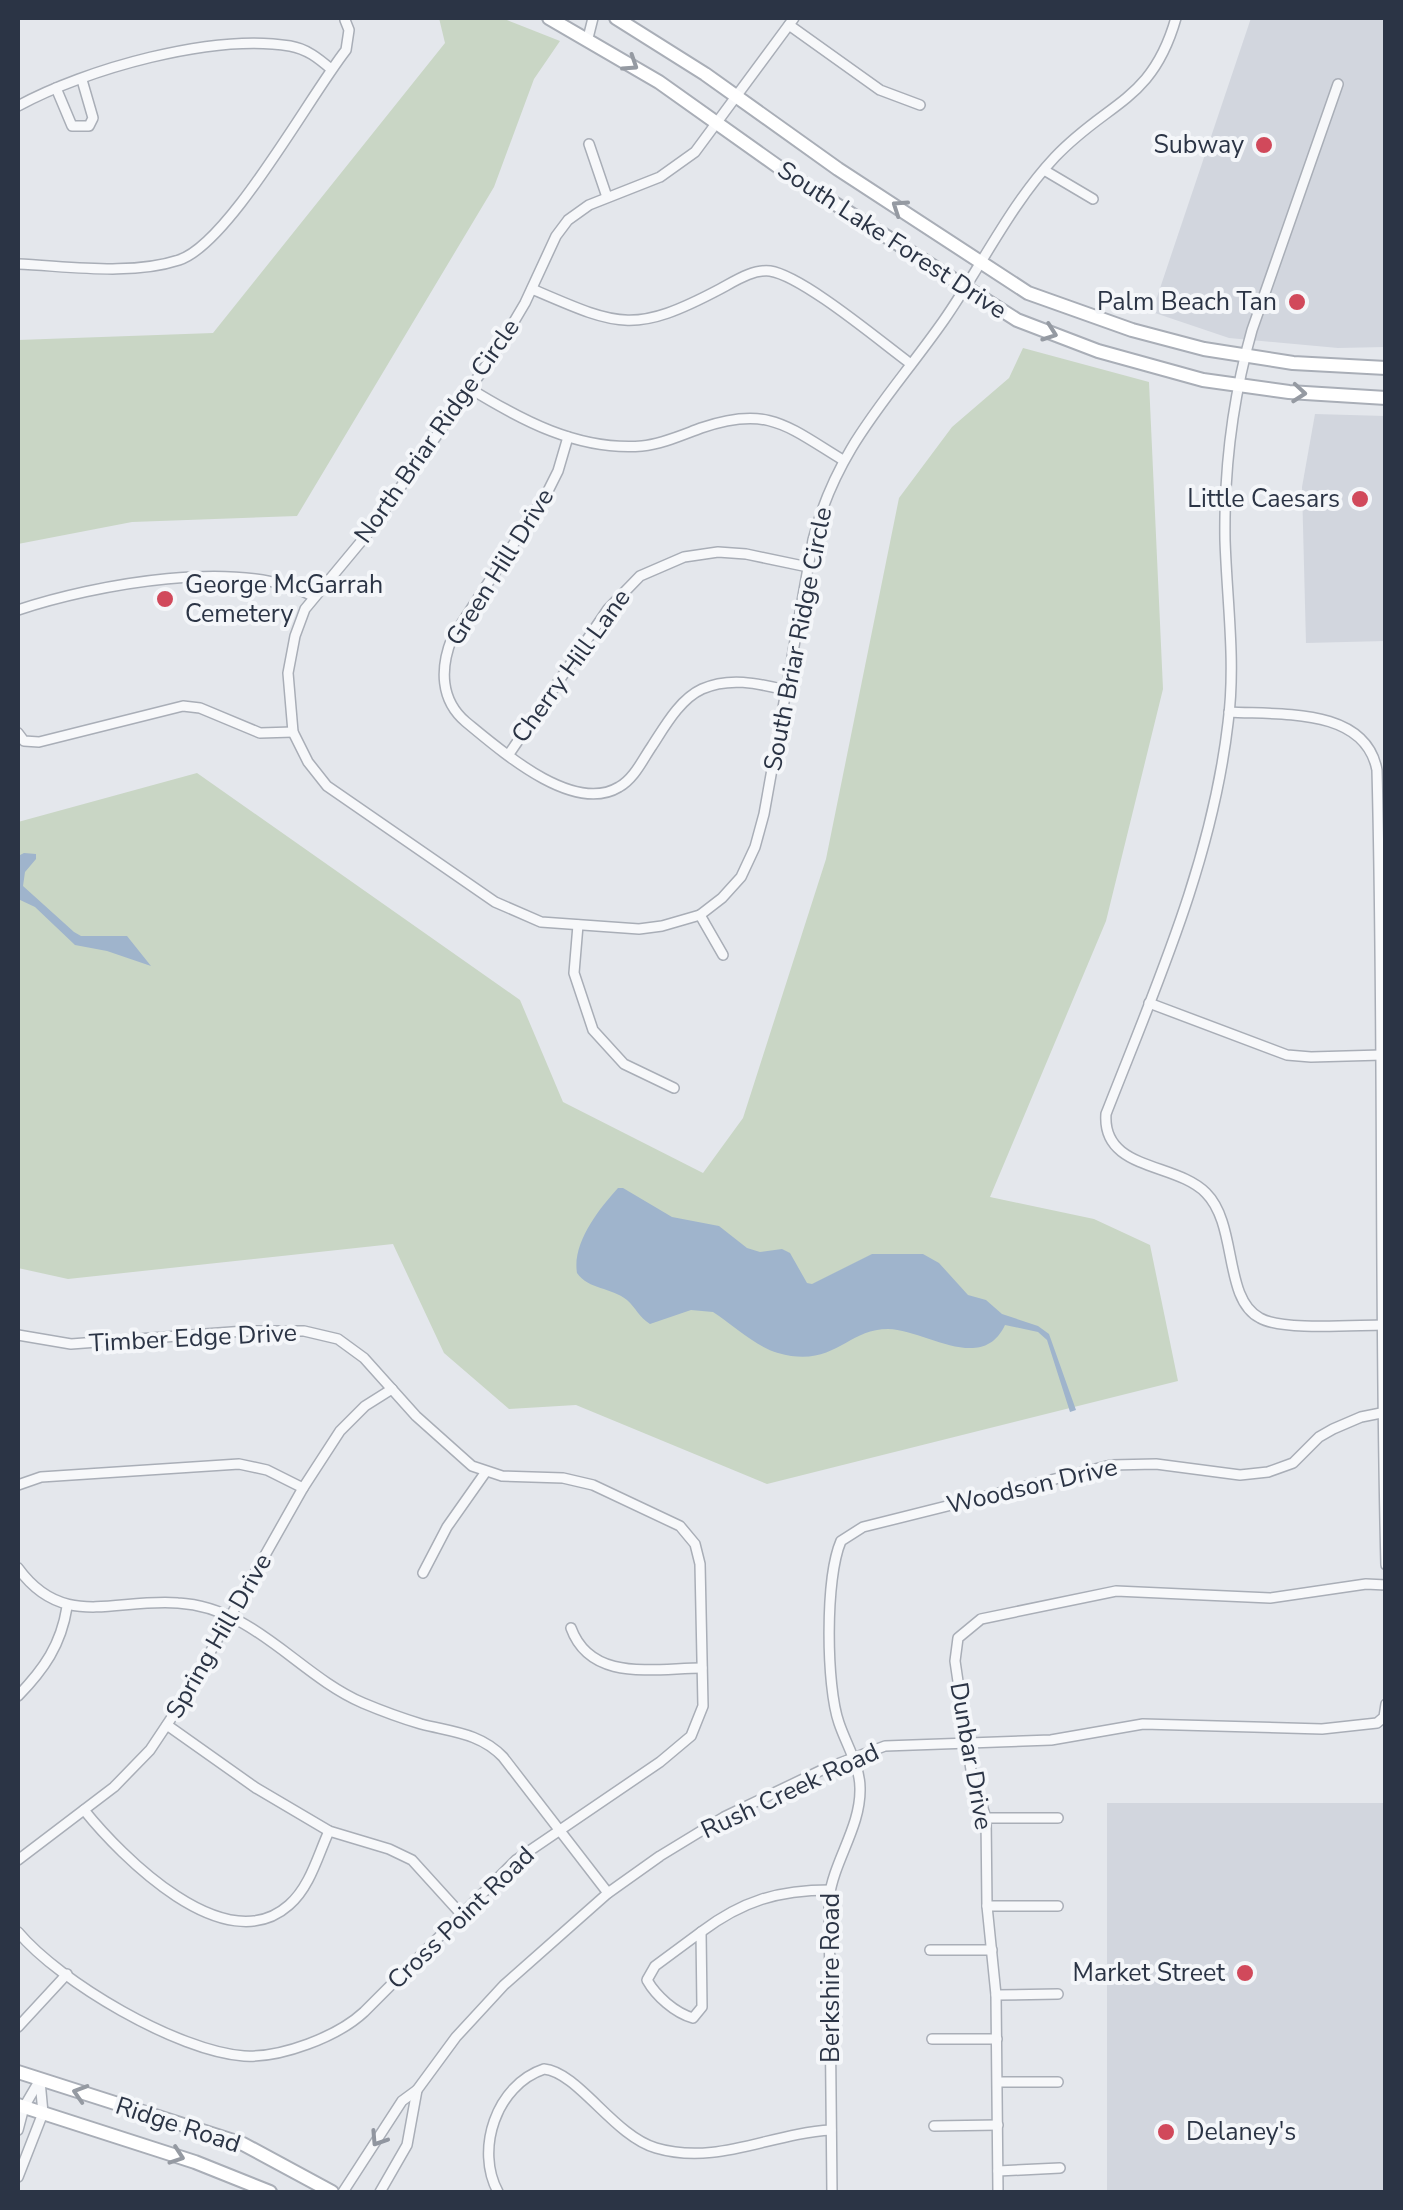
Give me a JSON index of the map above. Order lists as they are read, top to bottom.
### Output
{
  "streets": {
    "main road": ["South Lake Forest Drive", "Ridge Road"],
    "street": [
      "North Briar Ridge Circle",
      "Green Hill Drive",
      "South Briar Ridge Circle",
      "Cherry Hill Lane",
      "Timber Edge Drive",
      "Woodson Drive",
      "Spring Hill Drive",
      "Dunbar Drive",
      "Rush Creek Road",
      "Cross Point Road",
      "Berkshire Road"
    ]
  },
  "crossings": [
    ["South Lake Forest Drive", "North Briar Ridge Circle"],
    ["South Lake Forest Drive", "South Briar Ridge Circle"],
    ["North Briar Ridge Circle", "South Briar Ridge Circle"],
    ["Green Hill Drive", "South Briar Ridge Circle"],
    ["Green Hill Drive", "Cherry Hill Lane"],
    ["South Briar Ridge Circle", "Cherry Hill Lane"],
    ["Timber Edge Drive", "Spring Hill Drive"],
    ["Timber Edge Drive", "Cross Point Road"],
    ["Woodson Drive", "Berkshire Road"],
    ["Dunbar Drive", "Rush Creek Road"],
    ["Rush Creek Road", "Berkshire Road"]
  ],
  "places": [
    "Subway",
    "Palm Beach Tan",
    "Little Caesars",
    "George McGarrah Cemetery",
    "Market Street",
    "Delaney's"
  ]
}
